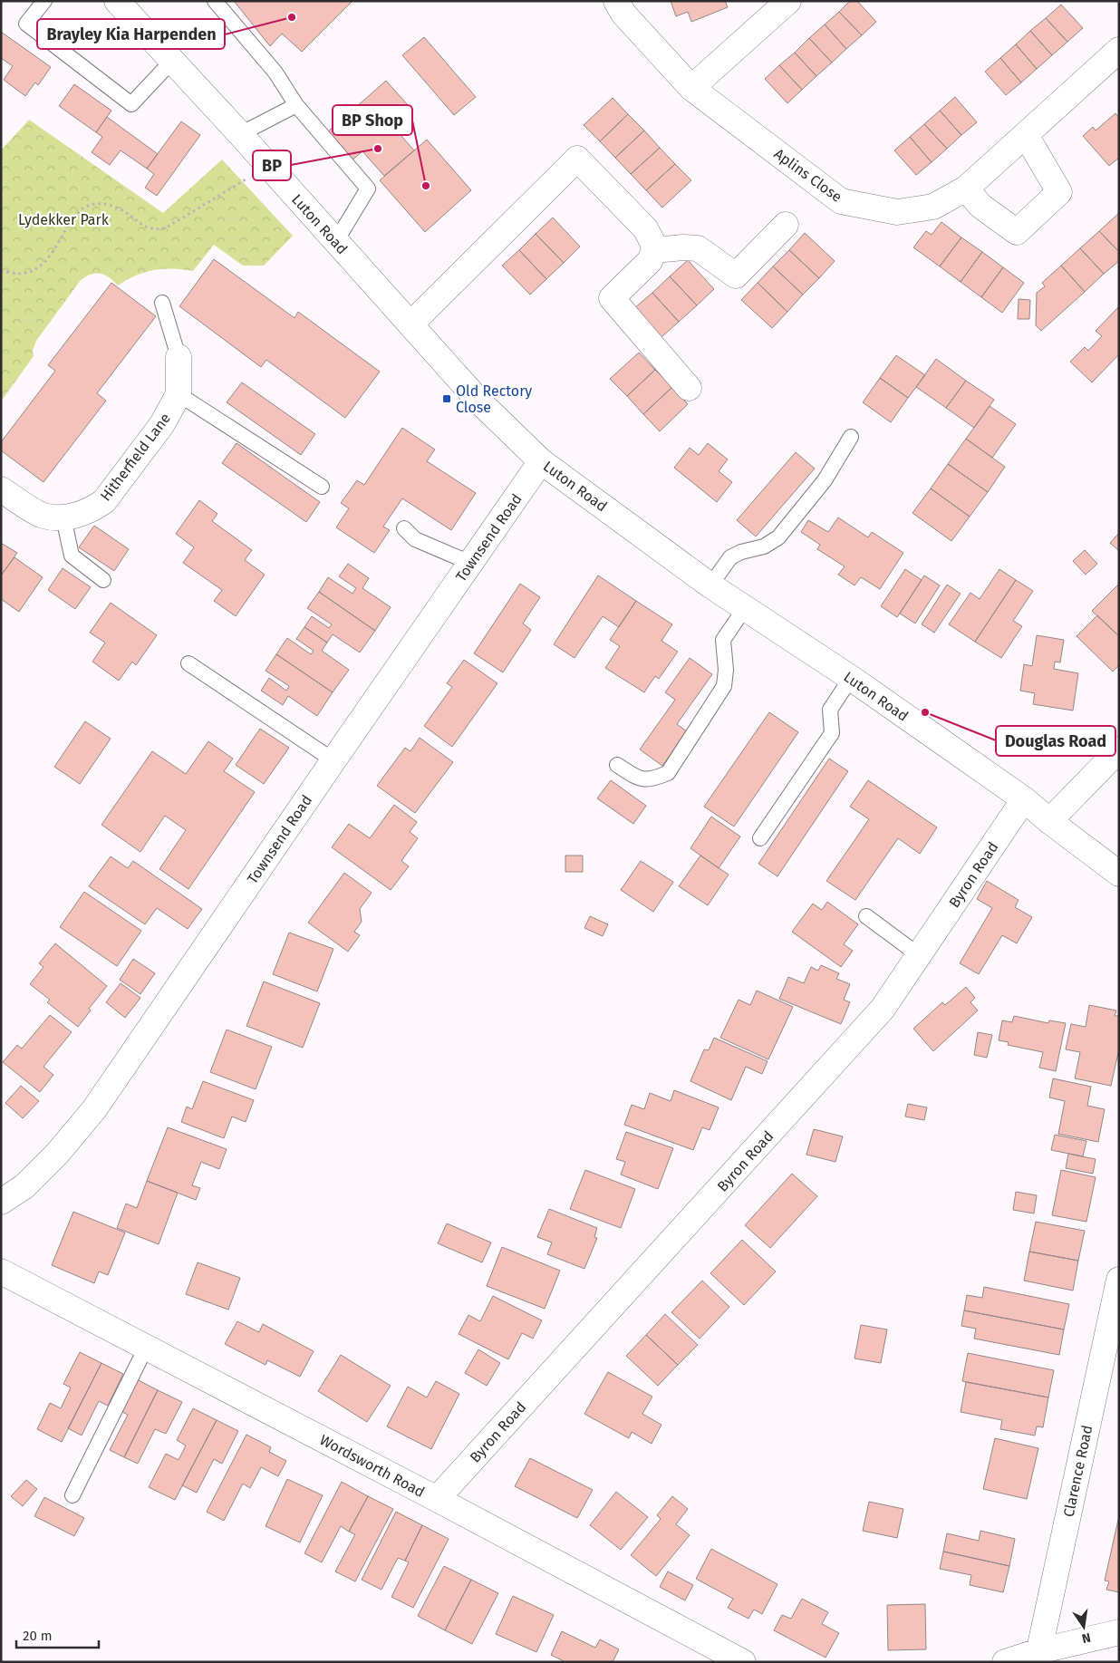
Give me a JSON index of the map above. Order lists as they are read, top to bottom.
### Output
{
  "streets": {
    "street": [
      "Aplins Close",
      "Luton Road",
      "Hitherfield Lane",
      "Townsend Road",
      "Byron Road",
      "Wordsworth Road",
      "Clarence Road"
    ]
  },
  "crossings": [
    ["Luton Road", "Townsend Road"],
    ["Luton Road", "Byron Road"],
    ["Byron Road", "Wordsworth Road"]
  ],
  "parks": ["Lydekker Park"],
  "places": {
    "other": [
      "Brayley Kia Harpenden",
      "BP",
      "BP Shop",
      "Douglas Road"
    ],
    "transit": ["Old Rectory Close"]
  },
  "scale_bar": "20 m",
  "north": "bottom"
}
